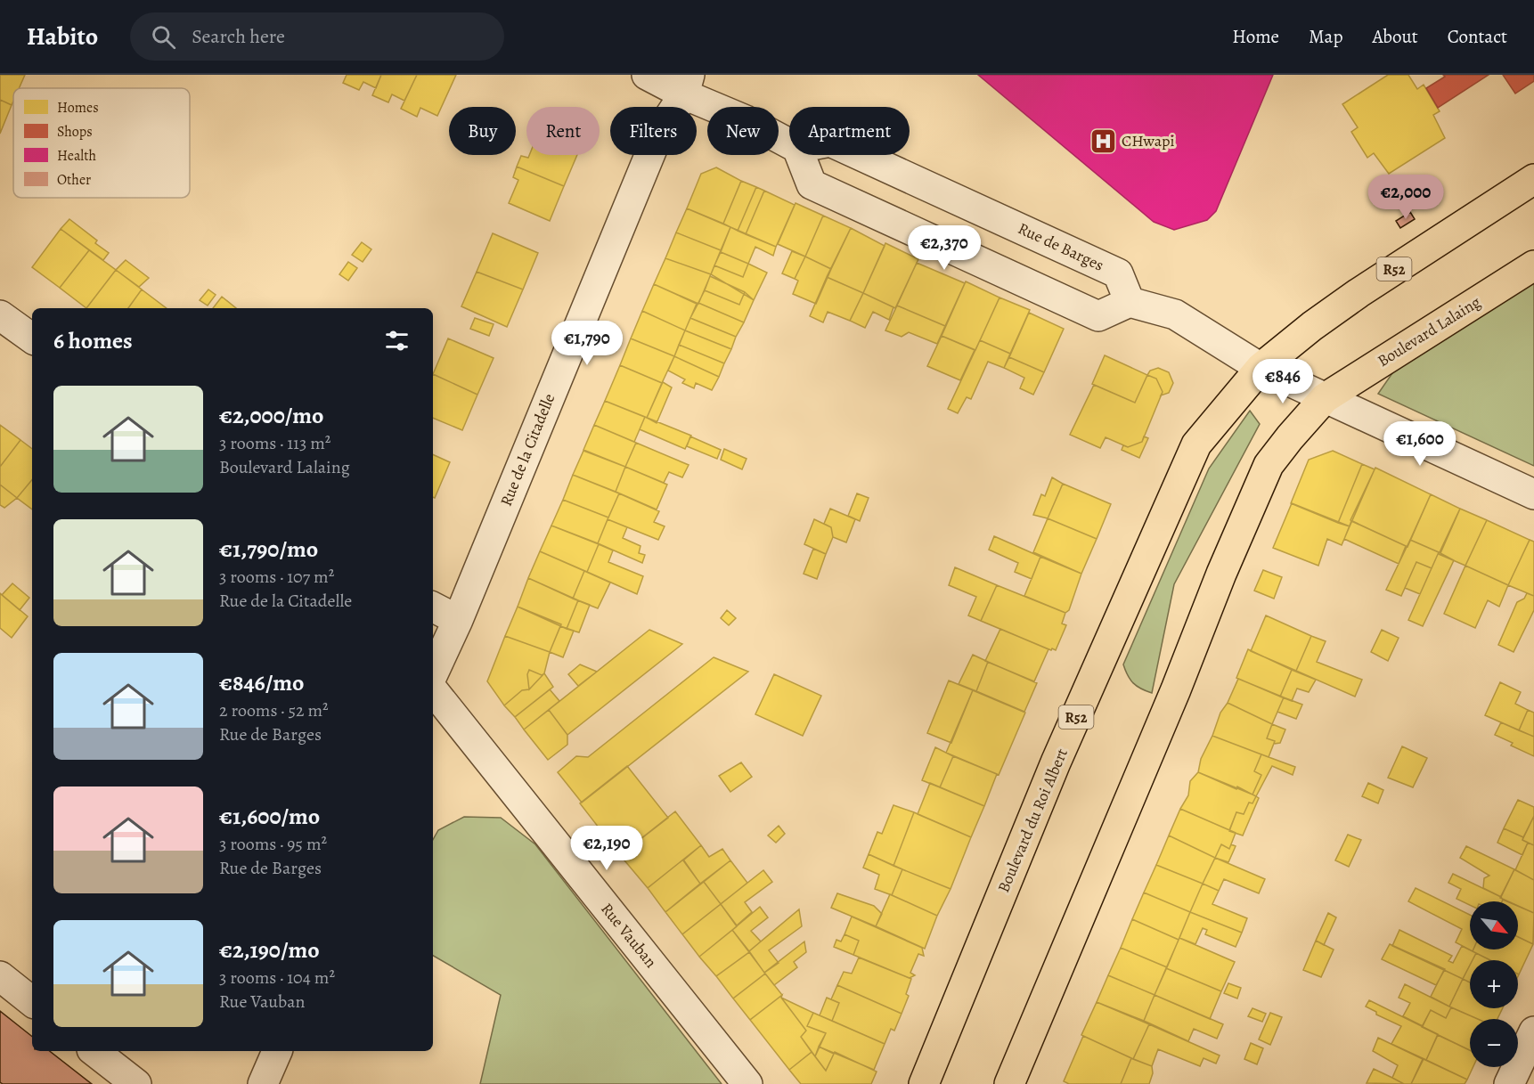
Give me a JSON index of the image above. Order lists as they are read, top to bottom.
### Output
{
  "streets": {
    "main road": ["R52", "Boulevard Lalaing", "Boulevard du Roi Albert"],
    "street": ["Rue de Barges", "Rue de la Citadelle", "Rue Vauban"]
  },
  "crossings": [
    ["R52", "Boulevard du Roi Albert"]
  ],
  "places": {
    "hospital": ["CHwapi"]
  },
  "legend": [
    "Homes",
    "Shops",
    "Health",
    "Other"
  ],
  "north": "bottom right",
  "page": {
    "header": "Habito",
    "search": "Search here",
    "nav": [
      "Home",
      "Map",
      "About",
      "Contact"
    ],
    "chip": [
      "Buy",
      "Rent",
      "Filters",
      "New",
      "Apartment"
    ],
    "price": [
      "€2,000",
      "€2,370",
      "€1,790",
      "€846",
      "€1,600",
      "€2,190"
    ],
    "heading": "6 homes",
    "list": [
      {
        "name": "€2,000/mo",
        "note": "3 rooms · 113 m² · Boulevard Lalaing"
      },
      {
        "name": "€1,790/mo",
        "note": "3 rooms · 107 m² · Rue de la Citadelle"
      },
      {
        "name": "€846/mo",
        "note": "2 rooms · 52 m² · Rue de Barges"
      },
      {
        "name": "€1,600/mo",
        "note": "3 rooms · 95 m² · Rue de Barges"
      },
      {
        "name": "€2,190/mo",
        "note": "3 rooms · 104 m² · Rue Vauban"
      }
    ],
    "map_buttons": ["+", "−"]
  }
}
